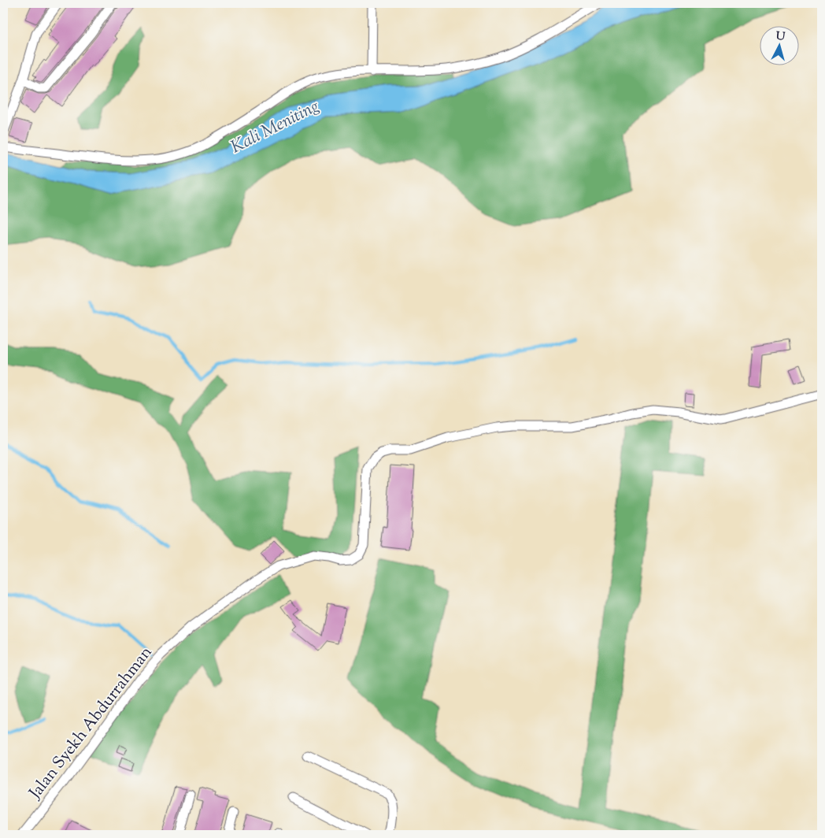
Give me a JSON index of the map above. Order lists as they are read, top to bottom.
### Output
{
  "streets": {
    "street": ["Jalan Syekh Abdurrahman"]
  },
  "water": ["Kali Meniting"],
  "north": "top"
}
